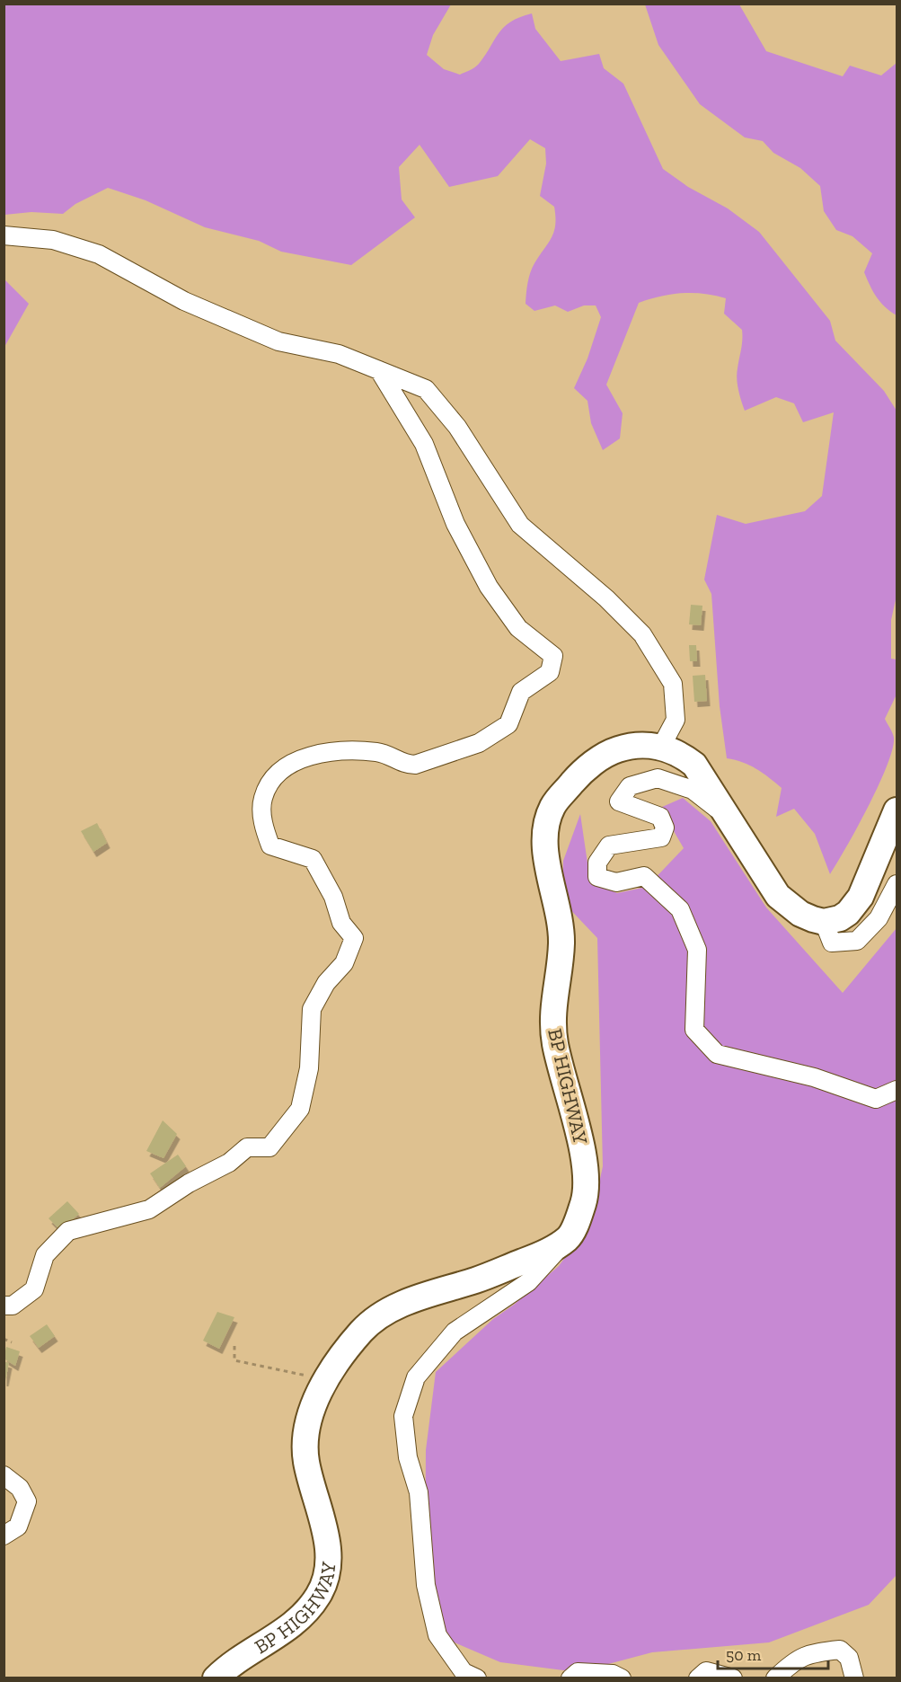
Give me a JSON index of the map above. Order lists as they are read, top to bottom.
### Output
{
  "streets": {
    "highway": ["BP HIGHWAY"]
  },
  "scale_bar": "50 m"
}
